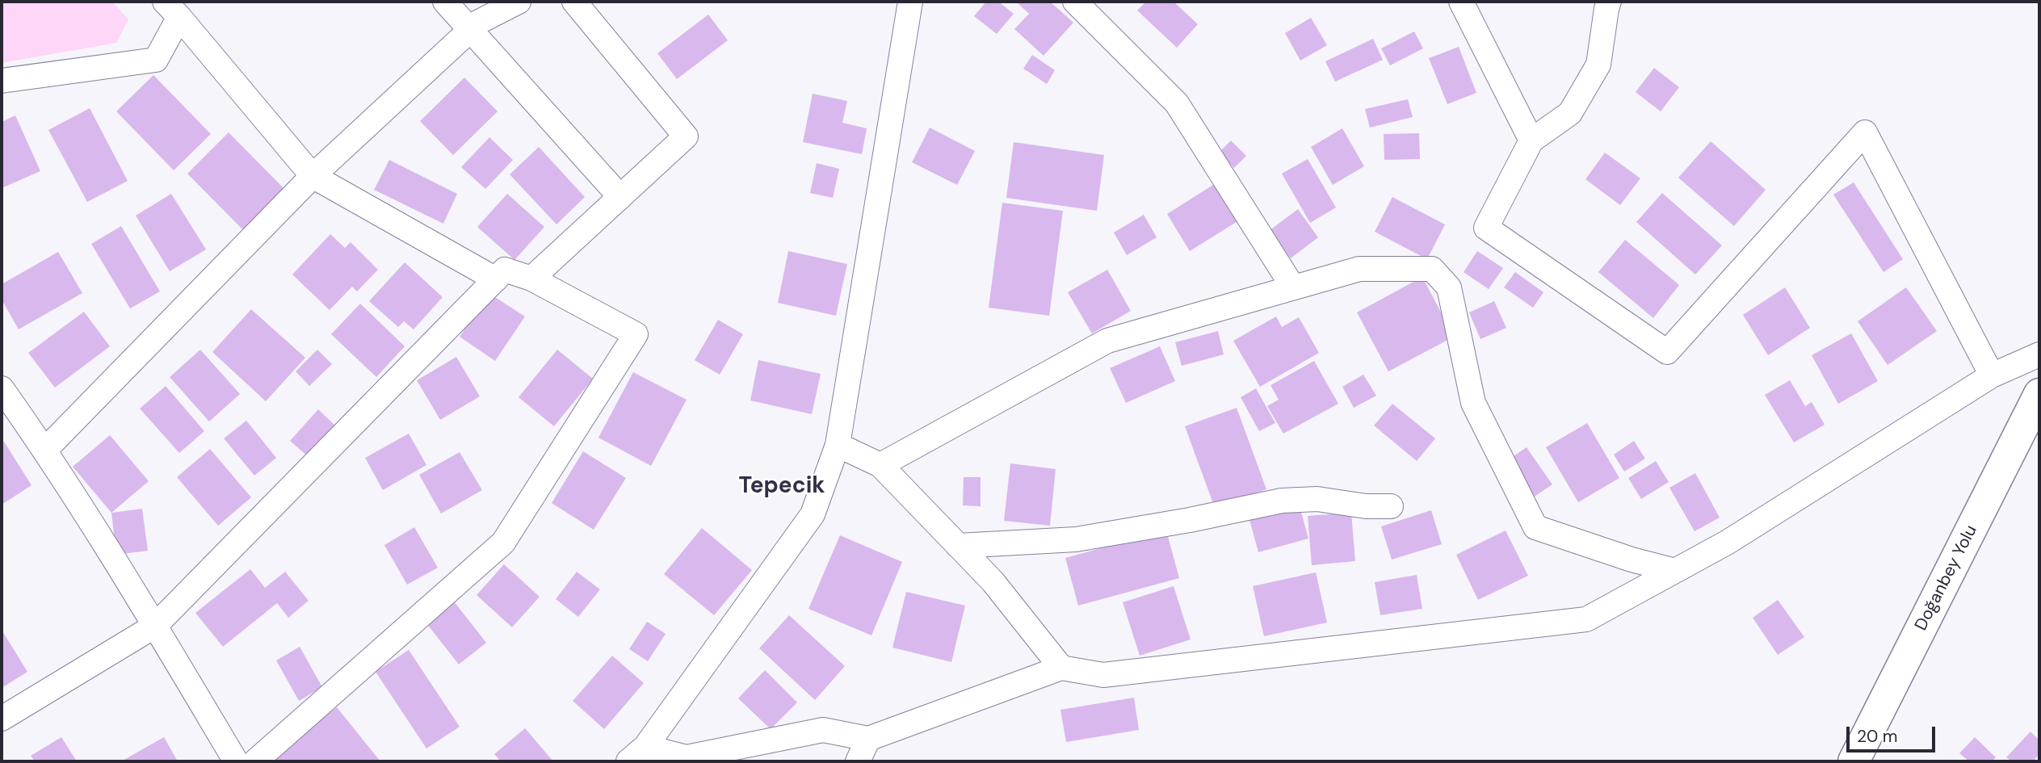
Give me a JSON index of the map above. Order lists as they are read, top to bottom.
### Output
{
  "streets": {
    "main road": ["Doğanbey Yolu"]
  },
  "districts": ["Tepecik"],
  "scale_bar": "20 m"
}
